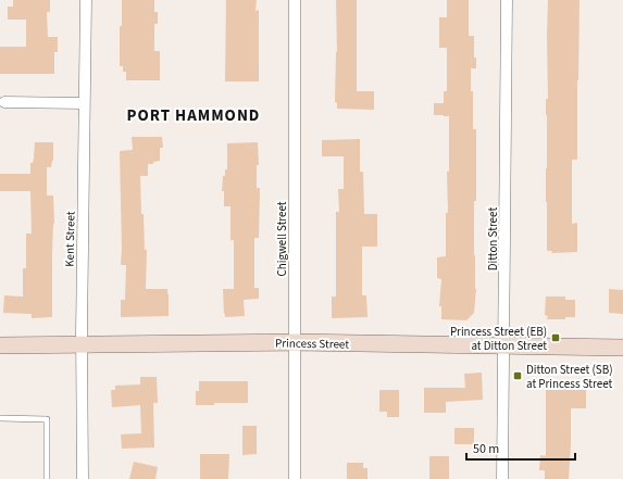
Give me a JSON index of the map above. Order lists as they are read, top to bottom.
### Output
{
  "streets": {
    "street": [
      "Kent Street",
      "Chigwell Street",
      "Ditton Street",
      "Princess Street"
    ]
  },
  "crossings": [
    ["Kent Street", "Princess Street"],
    ["Chigwell Street", "Princess Street"],
    ["Ditton Street", "Princess Street"]
  ],
  "districts": ["PORT HAMMOND"],
  "places": {
    "transit": ["Princess Street (EB) at Ditton Street", "Ditton Street (SB) at Princess Street"]
  },
  "scale_bar": "50 m"
}
